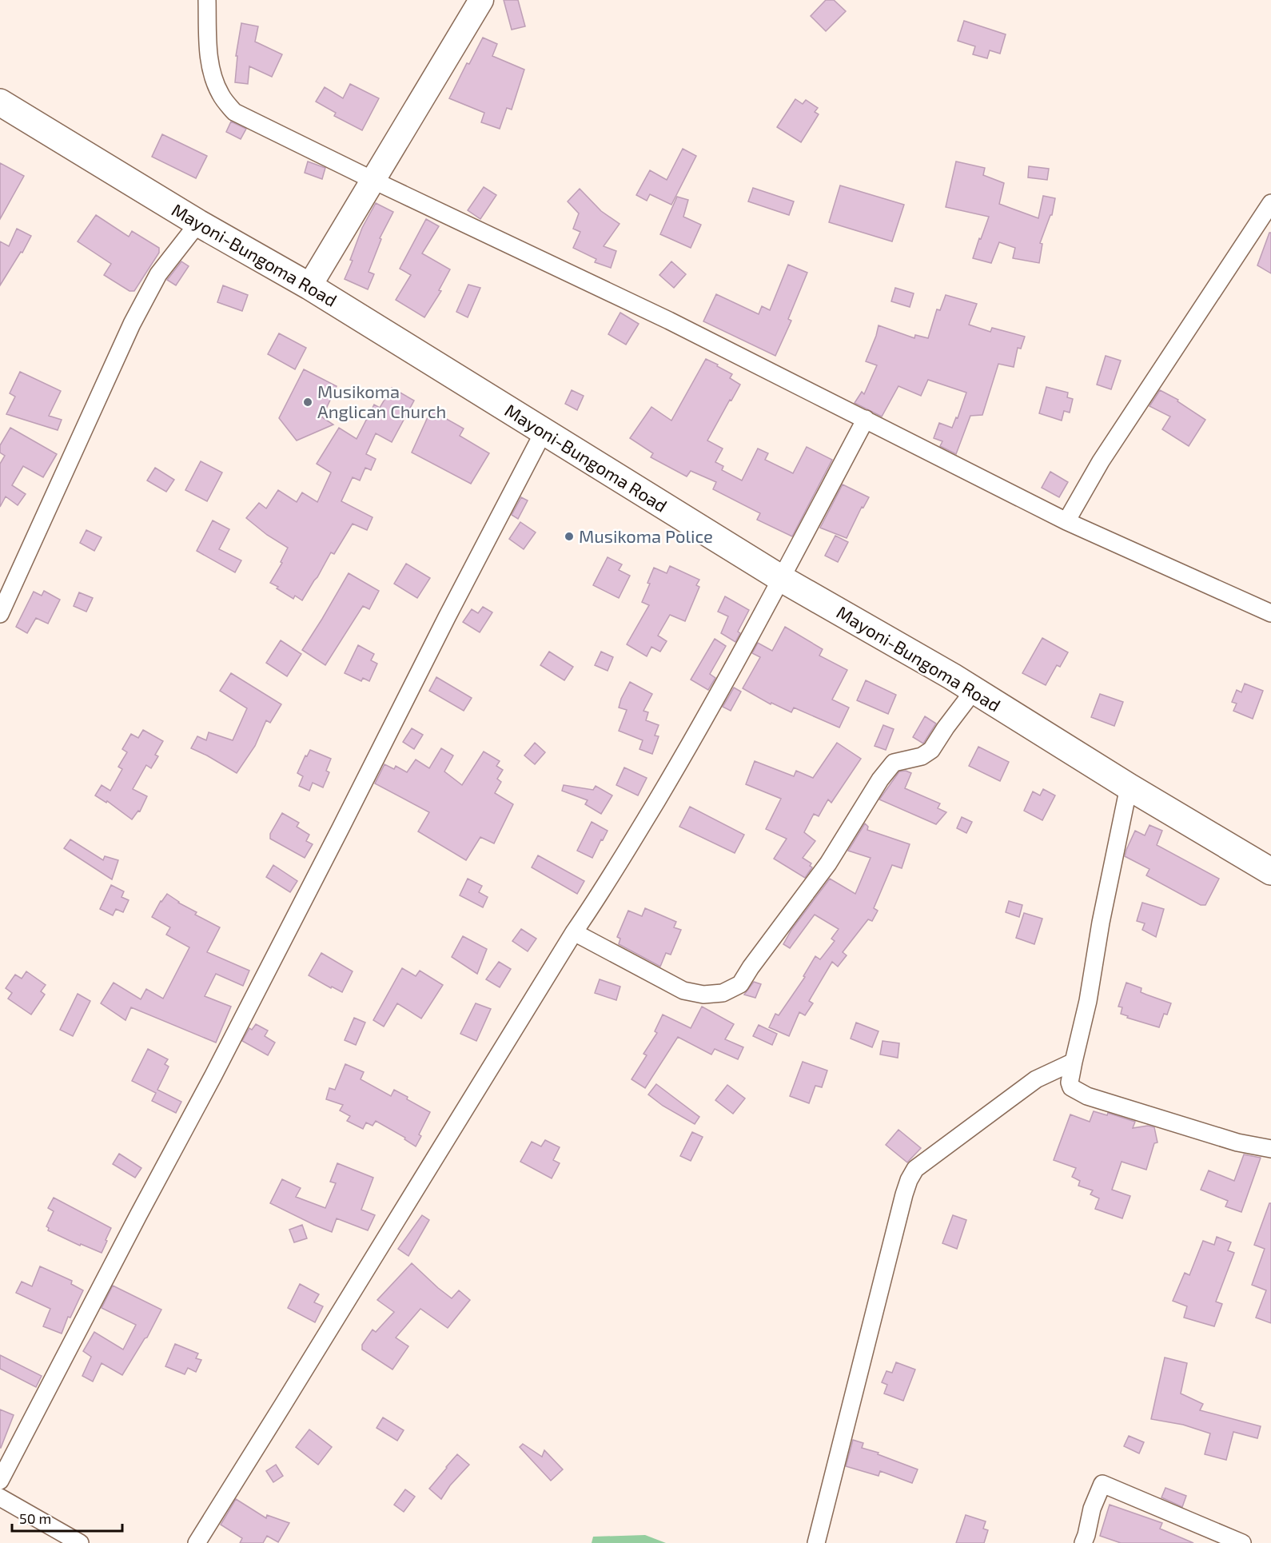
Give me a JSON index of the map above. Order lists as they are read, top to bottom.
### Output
{
  "streets": {
    "main road": ["Mayoni-Bungoma Road"]
  },
  "places": ["Musikoma Anglican Church", "Musikoma Police"],
  "scale_bar": "50 m"
}
